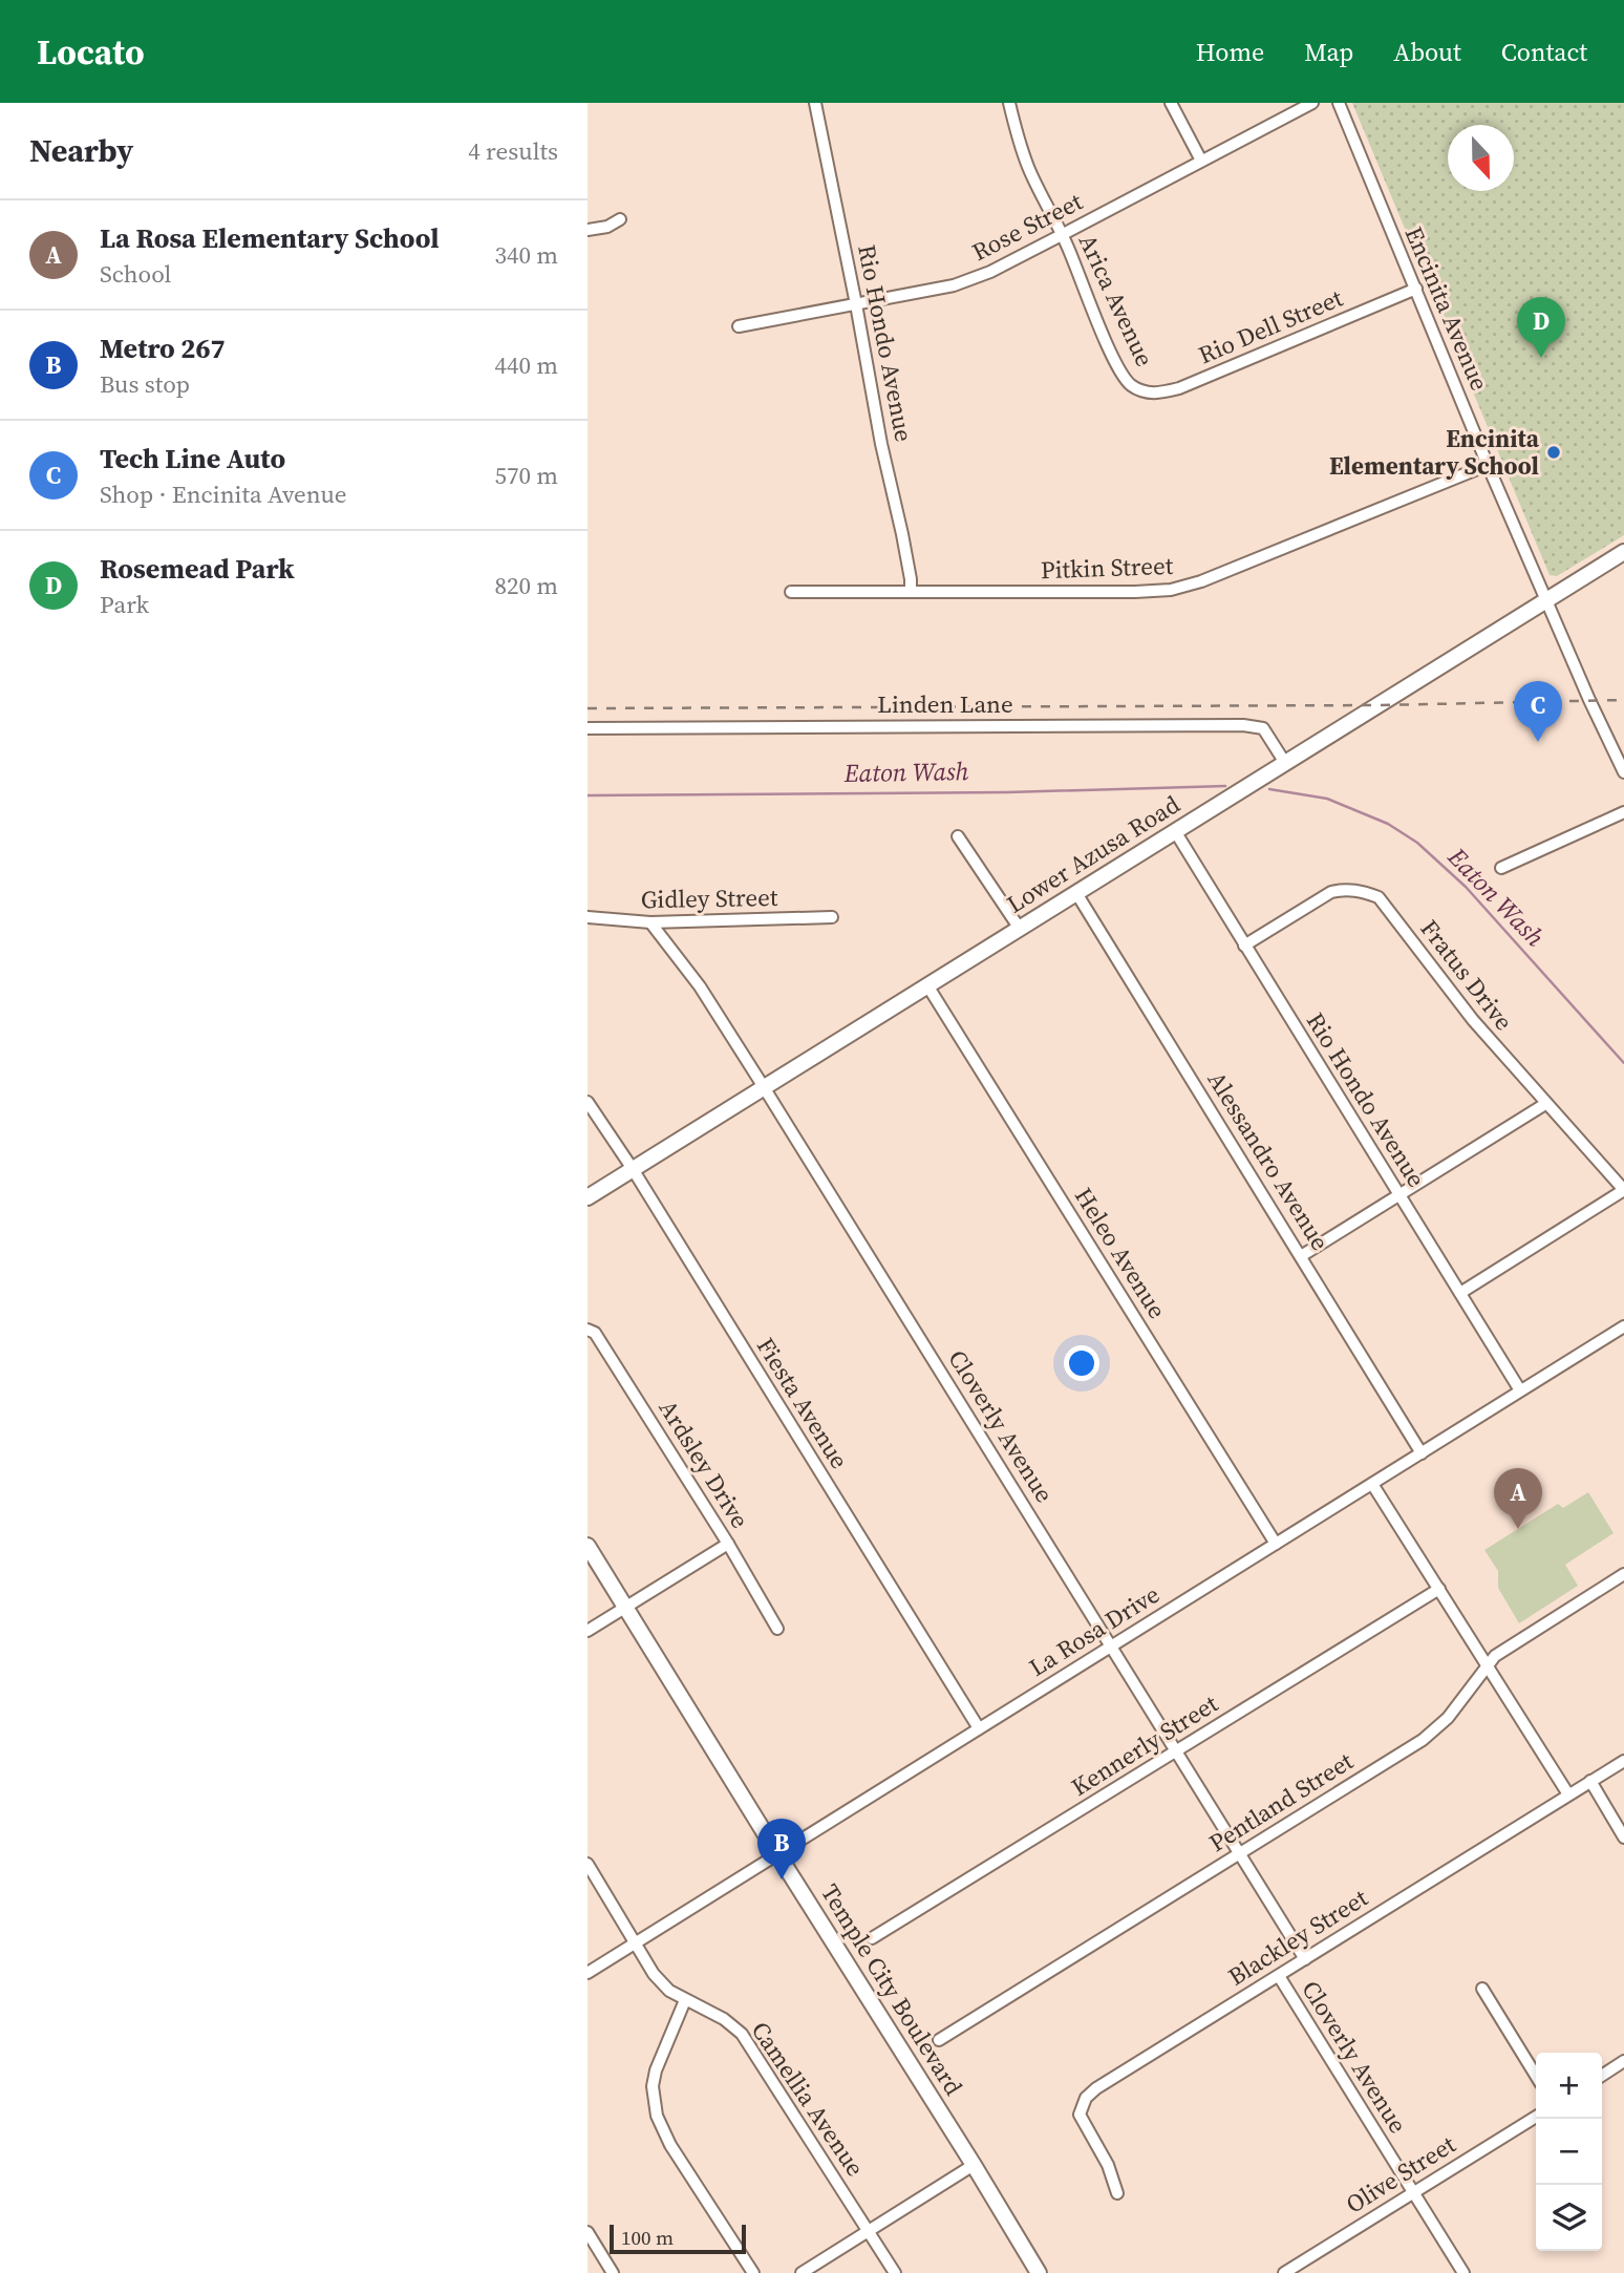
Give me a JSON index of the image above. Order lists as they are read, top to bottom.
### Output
{
  "streets": {
    "main road": ["Lower Azusa Road", "Temple City Boulevard"],
    "street": [
      "Rose Street",
      "Arica Avenue",
      "Encinita Avenue",
      "Rio Dell Street",
      "Rio Hondo Avenue",
      "Pitkin Street",
      "Linden Lane",
      "Gidley Street",
      "Fratus Drive",
      "Alessandro Avenue",
      "Heleo Avenue",
      "Fiesta Avenue",
      "Cloverly Avenue",
      "Ardsley Drive",
      "La Rosa Drive",
      "Kennerly Street",
      "Pentland Street",
      "Blackley Street",
      "Camellia Avenue",
      "Olive Street"
    ]
  },
  "crossings": [
    ["Rose Street", "Arica Avenue"],
    ["Rose Street", "Rio Hondo Avenue"],
    ["Arica Avenue", "Rio Dell Street"],
    ["Encinita Avenue", "Rio Dell Street"],
    ["Encinita Avenue", "Pitkin Street"],
    ["Encinita Avenue", "Lower Azusa Road"],
    ["Rio Hondo Avenue", "Pitkin Street"],
    ["Rio Hondo Avenue", "Lower Azusa Road"],
    ["Rio Hondo Avenue", "Fratus Drive"],
    ["Rio Hondo Avenue", "La Rosa Drive"],
    ["Linden Lane", "Lower Azusa Road"],
    ["Lower Azusa Road", "Alessandro Avenue"],
    ["Lower Azusa Road", "Heleo Avenue"],
    ["Lower Azusa Road", "Fiesta Avenue"],
    ["Lower Azusa Road", "Cloverly Avenue"],
    ["Gidley Street", "Cloverly Avenue"],
    ["Alessandro Avenue", "La Rosa Drive"],
    ["Heleo Avenue", "La Rosa Drive"],
    ["Fiesta Avenue", "La Rosa Drive"],
    ["Cloverly Avenue", "La Rosa Drive"],
    ["Cloverly Avenue", "Kennerly Street"],
    ["Cloverly Avenue", "Pentland Street"],
    ["Cloverly Avenue", "Blackley Street"],
    ["Cloverly Avenue", "Olive Street"],
    ["La Rosa Drive", "Temple City Boulevard"],
    ["La Rosa Drive", "Camellia Avenue"]
  ],
  "water": ["Eaton Wash"],
  "places": ["Encinita Elementary School"],
  "scale_bar": "100 m",
  "north": "bottom",
  "page": {
    "header": "Locato",
    "nav": [
      "Home",
      "Map",
      "About",
      "Contact"
    ],
    "heading": ["Nearby", "4 results"],
    "list": [
      {
        "mark": "A",
        "name": "La Rosa Elementary School",
        "note": "School",
        "value": "340 m"
      },
      {
        "mark": "B",
        "name": "Metro 267",
        "note": "Bus stop",
        "value": "440 m"
      },
      {
        "mark": "C",
        "name": "Tech Line Auto",
        "note": "Shop · Encinita Avenue",
        "value": "570 m"
      },
      {
        "mark": "D",
        "name": "Rosemead Park",
        "note": "Park",
        "value": "820 m"
      }
    ],
    "pins": [
      "D",
      "C",
      "A",
      "B"
    ],
    "map_buttons": ["+", "−"],
    "scale": "100 m"
  }
}
